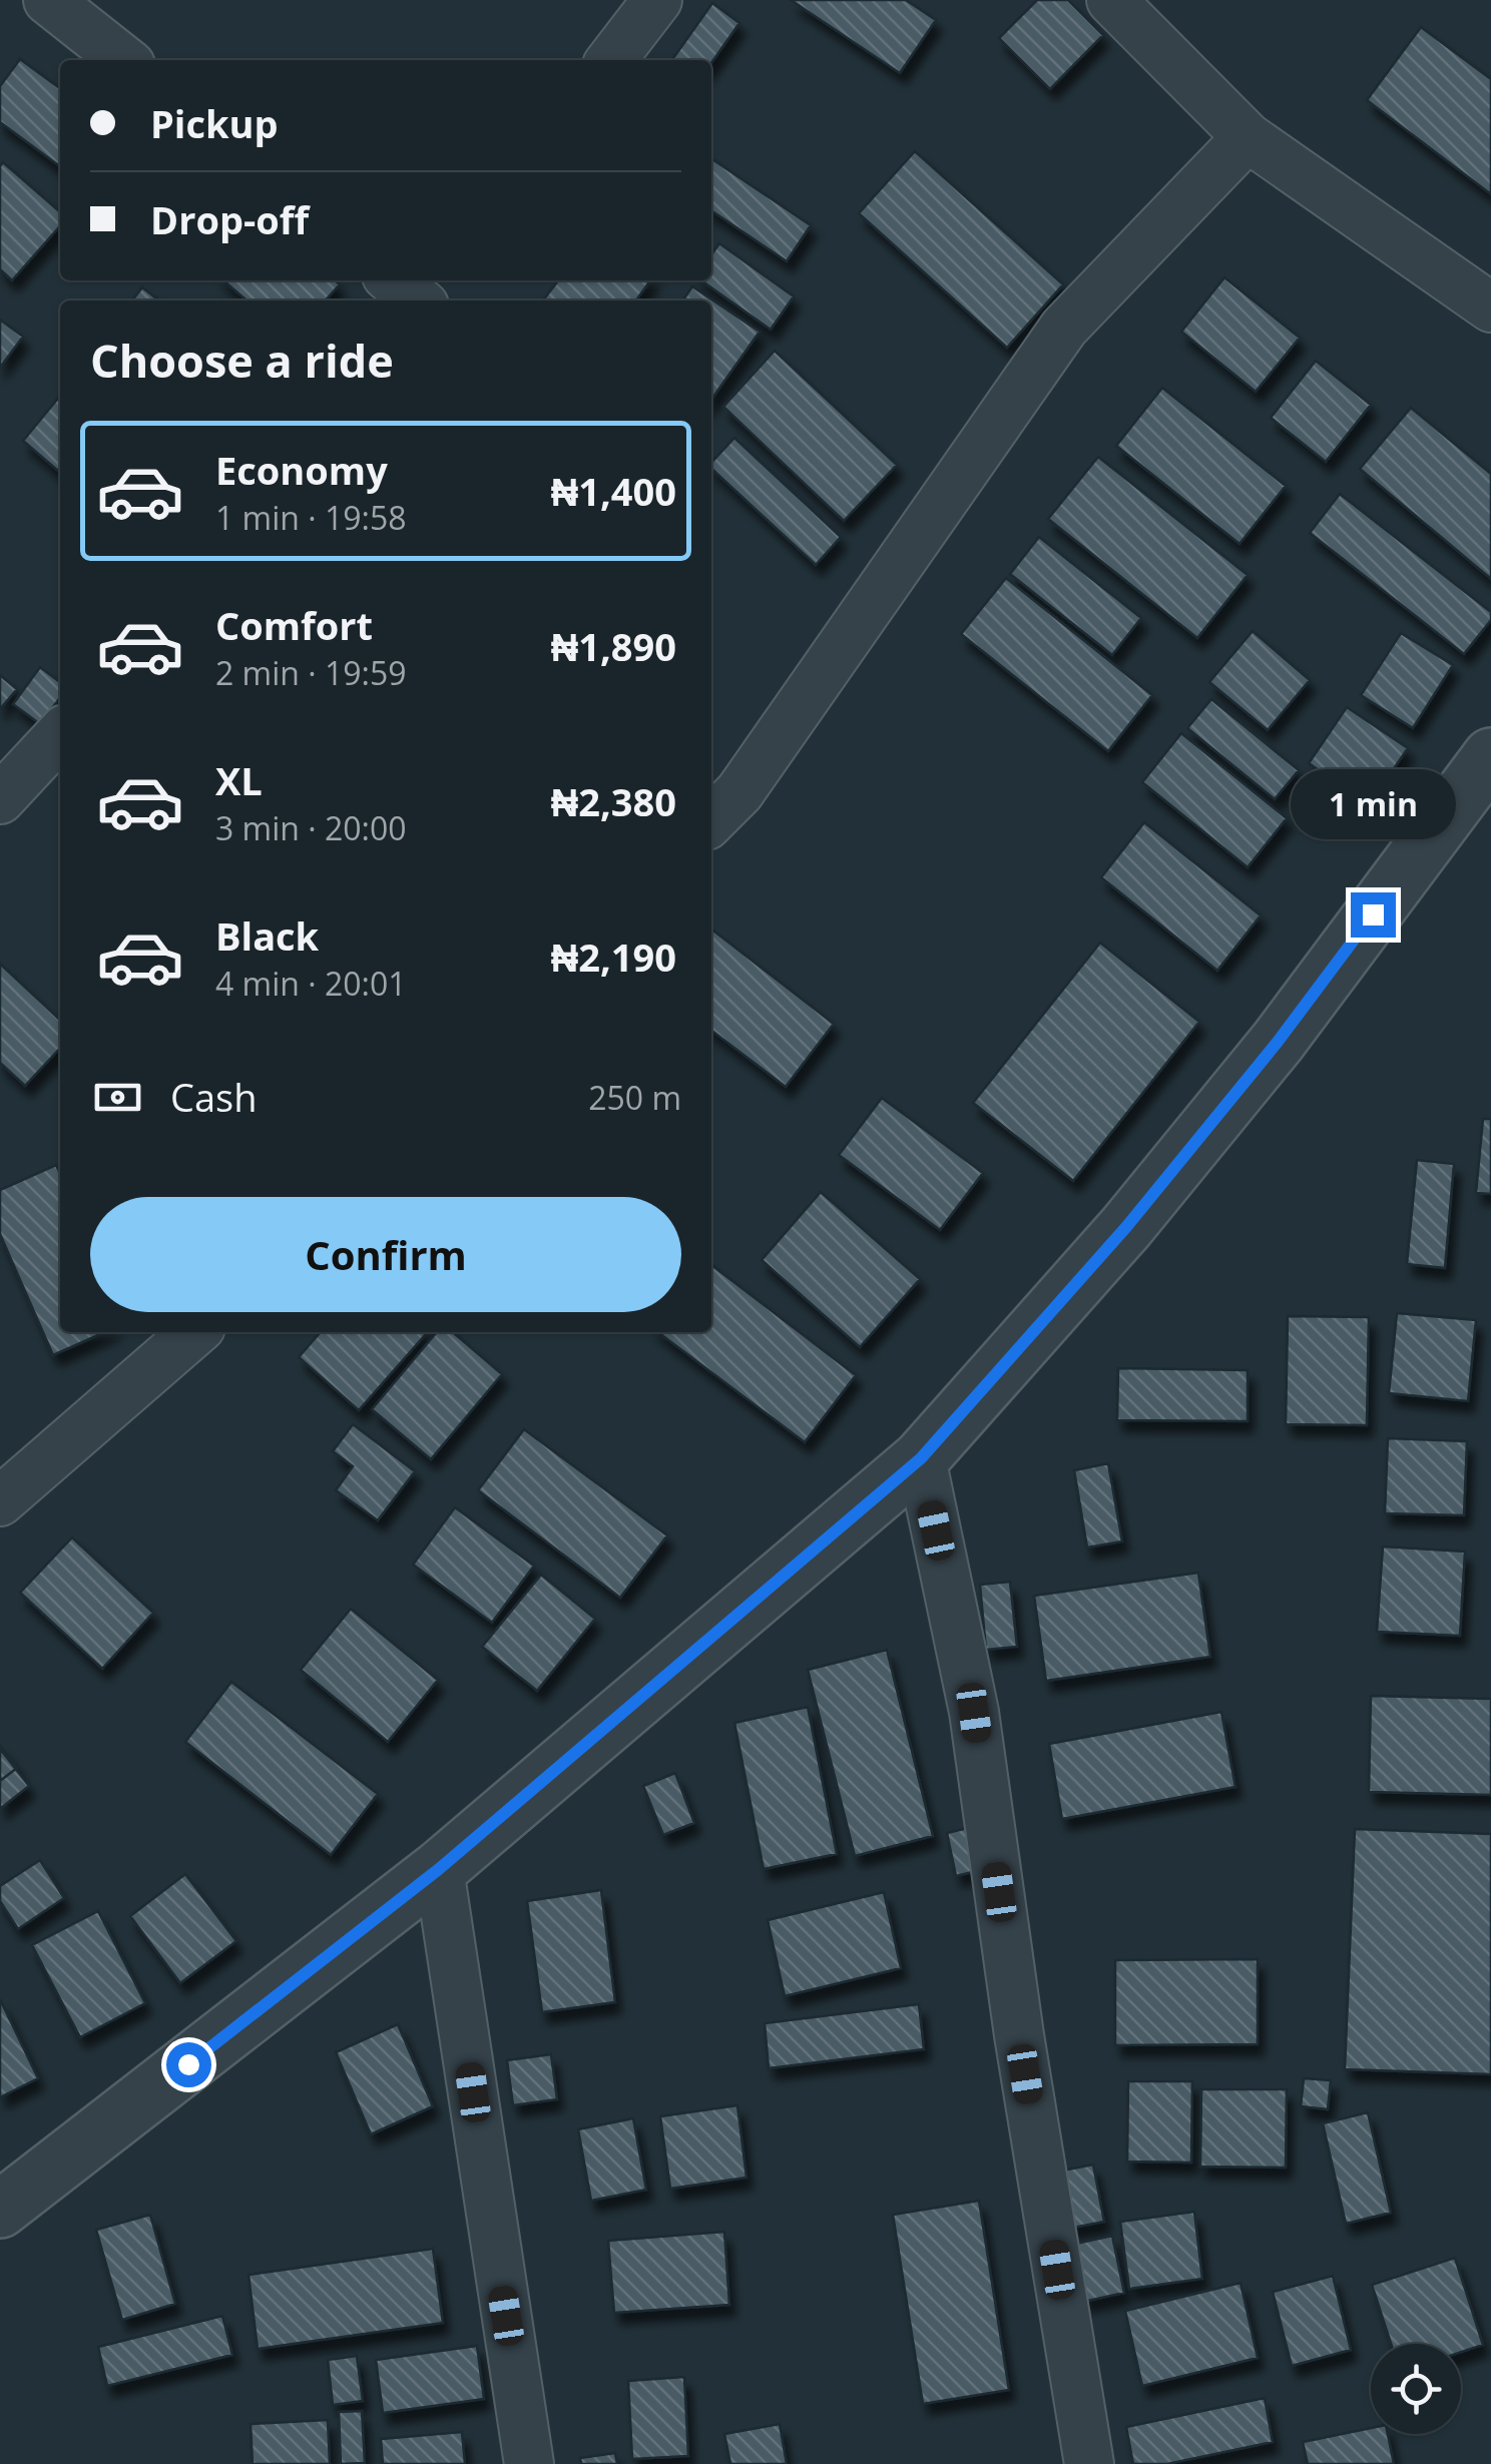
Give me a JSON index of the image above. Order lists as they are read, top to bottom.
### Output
{
  "page": {
    "banner": ["Pickup", "Drop-off"],
    "heading": "Choose a ride",
    "list": [
      {
        "name": "Economy",
        "note": "1 min · 19:58",
        "value": "₦1,400"
      },
      {
        "name": "Comfort",
        "note": "2 min · 19:59",
        "value": "₦1,890"
      },
      {
        "name": "XL",
        "note": "3 min · 20:00",
        "value": "₦2,380"
      },
      {
        "name": "Black",
        "note": "4 min · 20:01",
        "value": "₦2,190"
      }
    ],
    "bubble": "1 min",
    "pay": ["Cash", "250 m"],
    "buttons": "Confirm"
  }
}
